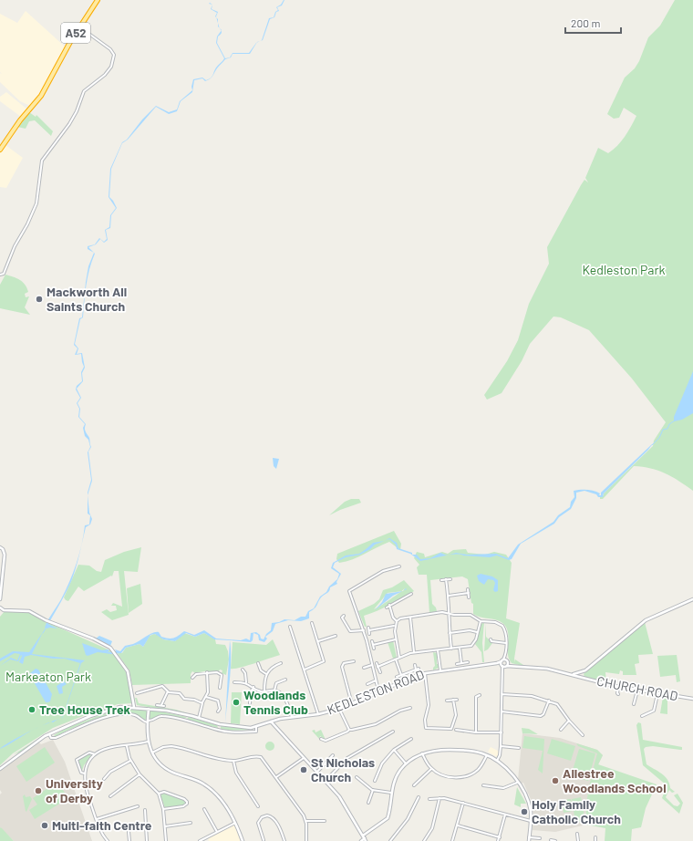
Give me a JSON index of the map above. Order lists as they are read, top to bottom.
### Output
{
  "streets": {
    "highway": ["A52"],
    "street": ["CHURCH ROAD", "KEDLESTON ROAD"]
  },
  "parks": ["Kedleston Park", "Markeaton Park"],
  "places": [
    "Mackworth All Saints Church",
    "Woodlands Tennis Club",
    "Tree House Trek",
    "St Nicholas Church",
    "Allestree Woodlands School",
    "University of Derby",
    "Holy Family Catholic Church",
    "Multi-faith Centre"
  ],
  "scale_bar": "200 m"
}
